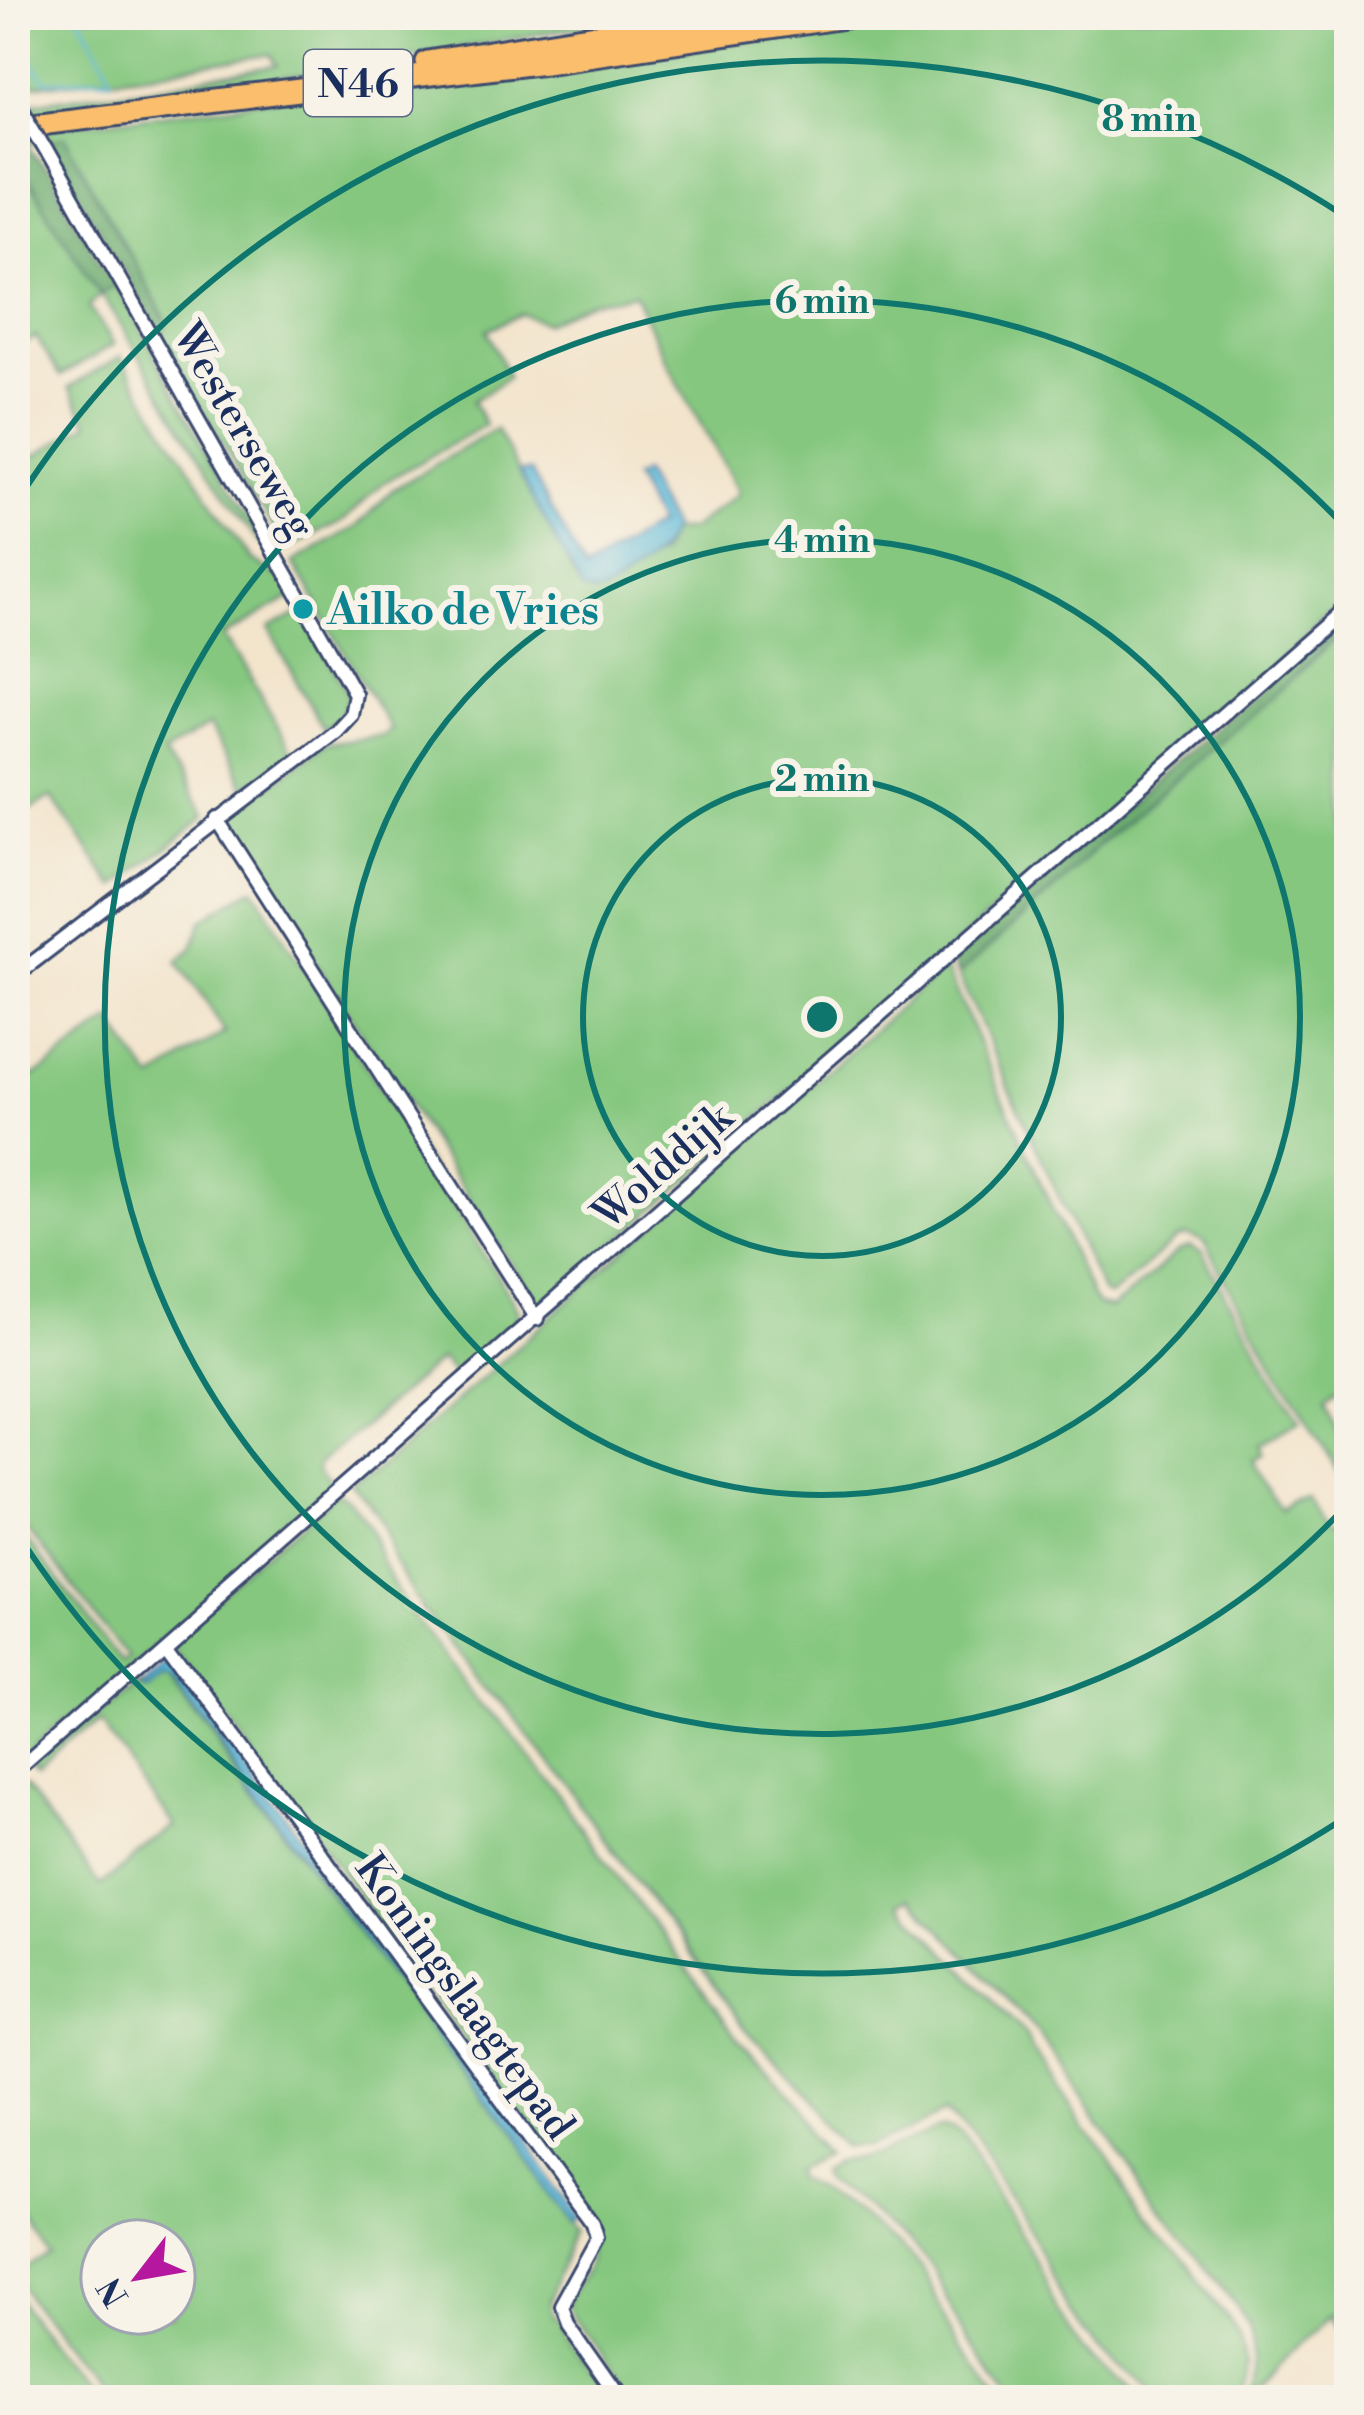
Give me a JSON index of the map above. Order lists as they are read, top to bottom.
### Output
{
  "streets": {
    "highway": ["N46"],
    "street": ["Westerseweg", "Wolddijk", "Koningslaagtepad"]
  },
  "crossings": [
    ["Wolddijk", "Koningslaagtepad"]
  ],
  "places": ["Ailko de Vries"],
  "north": "bottom left",
  "rings": [
    "8 min",
    "6 min",
    "4 min",
    "2 min"
  ]
}
